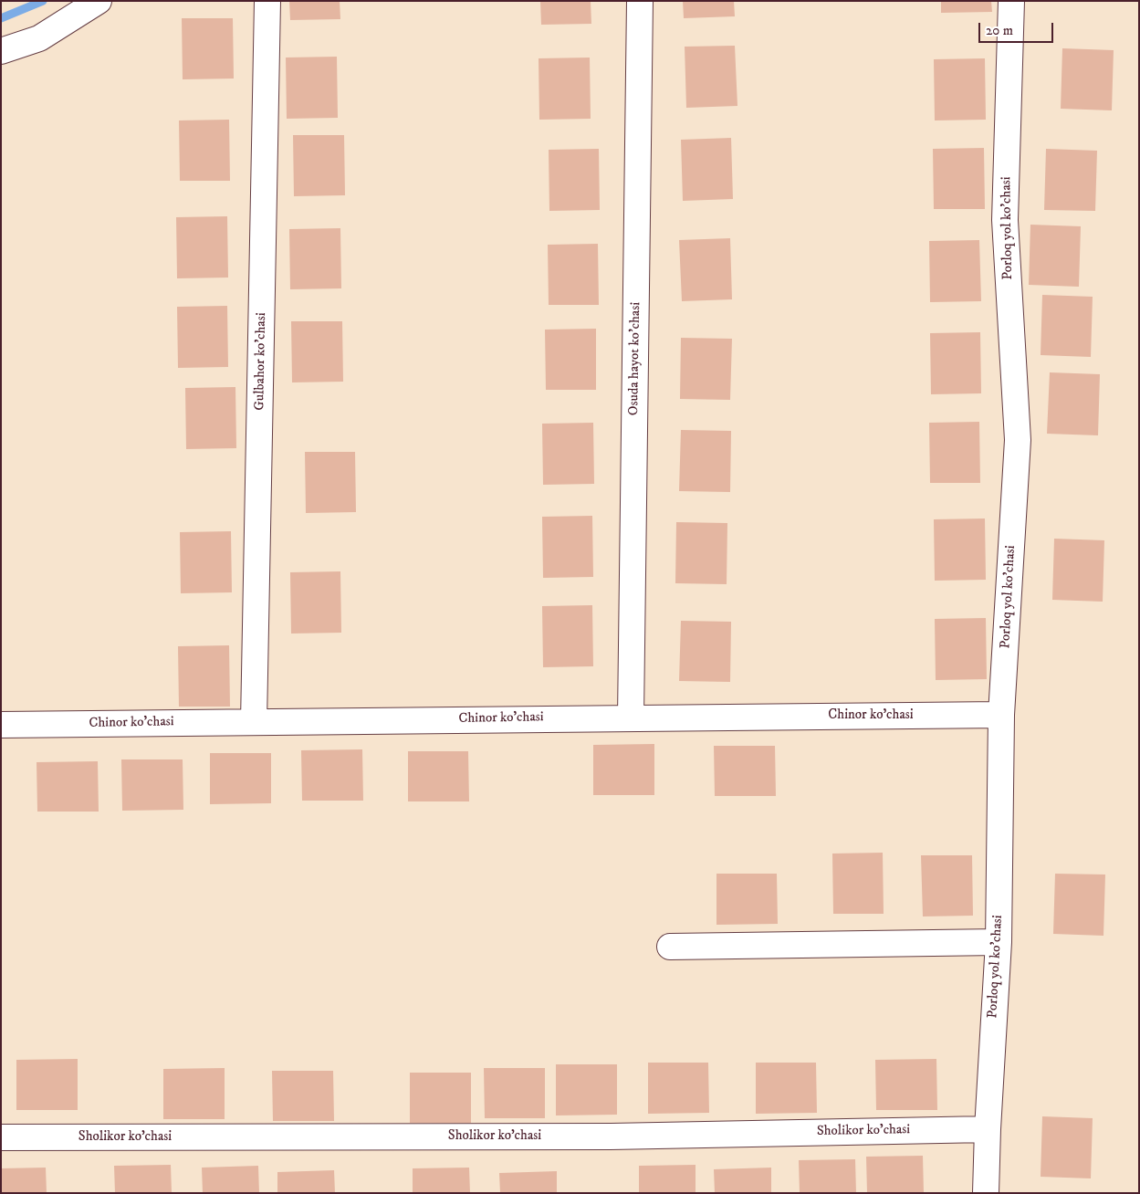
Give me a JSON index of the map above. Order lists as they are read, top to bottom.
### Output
{
  "streets": {
    "street": [
      "Porloq yol ko'chasi",
      "Osuda hayot ko'chasi",
      "Gulbahor ko'chasi",
      "Chinor ko'chasi",
      "Sholikor ko'chasi"
    ]
  },
  "crossings": [
    ["Porloq yol ko'chasi", "Chinor ko'chasi"],
    ["Porloq yol ko'chasi", "Sholikor ko'chasi"],
    ["Osuda hayot ko'chasi", "Chinor ko'chasi"],
    ["Gulbahor ko'chasi", "Chinor ko'chasi"]
  ],
  "scale_bar": "20 m"
}
